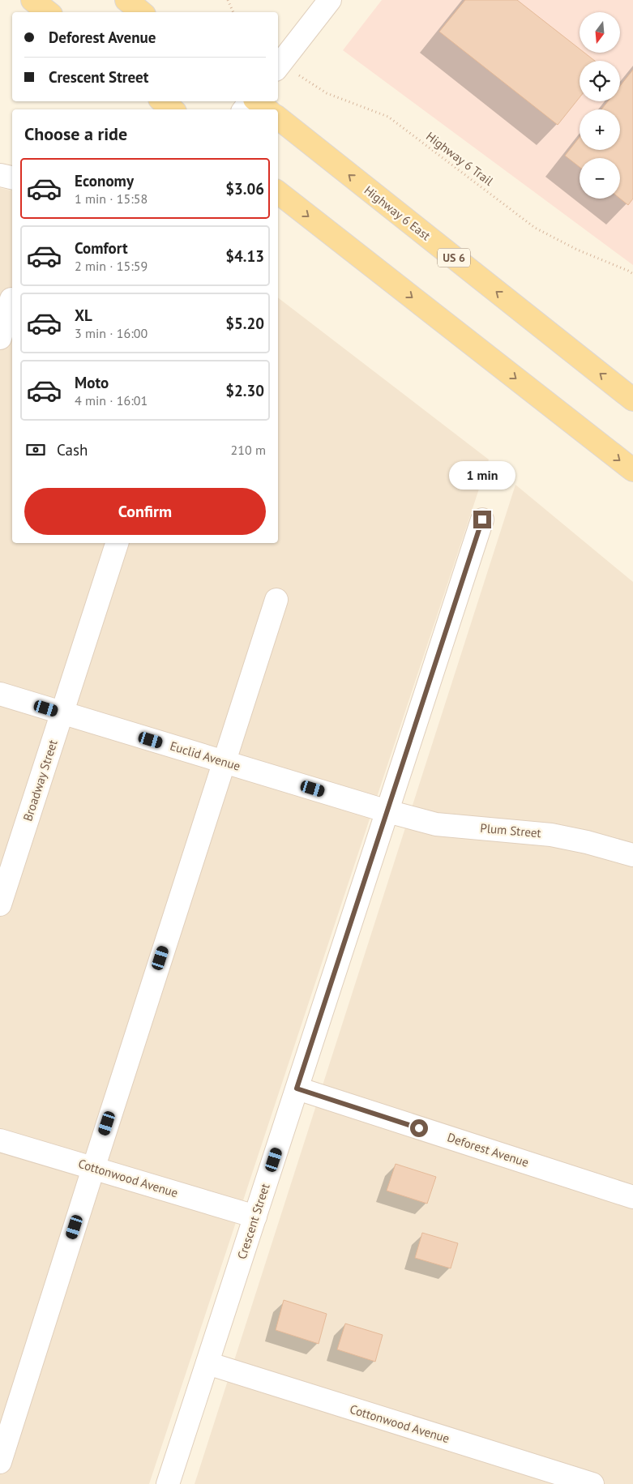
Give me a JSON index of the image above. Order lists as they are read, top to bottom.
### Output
{
  "streets": {
    "main road": ["Highway 6 East", "US 6"],
    "street": [
      "Euclid Avenue",
      "Broadway Street",
      "Plum Street",
      "Deforest Avenue",
      "Cottonwood Avenue",
      "Crescent Street"
    ],
    "path": ["Highway 6 Trail"]
  },
  "crossings": [
    ["Euclid Avenue", "Broadway Street"],
    ["Euclid Avenue", "Plum Street"],
    ["Euclid Avenue", "Crescent Street"],
    ["Plum Street", "Crescent Street"],
    ["Deforest Avenue", "Crescent Street"],
    ["Cottonwood Avenue", "Crescent Street"]
  ],
  "north": "bottom",
  "page": {
    "map_buttons": ["+", "−"],
    "banner": ["Deforest Avenue", "Crescent Street"],
    "heading": "Choose a ride",
    "list": [
      {
        "name": "Economy",
        "note": "1 min · 15:58",
        "value": "$3.06"
      },
      {
        "name": "Comfort",
        "note": "2 min · 15:59",
        "value": "$4.13"
      },
      {
        "name": "XL",
        "note": "3 min · 16:00",
        "value": "$5.20"
      },
      {
        "name": "Moto",
        "note": "4 min · 16:01",
        "value": "$2.30"
      }
    ],
    "pay": ["Cash", "210 m"],
    "bubble": "1 min",
    "buttons": "Confirm"
  }
}
